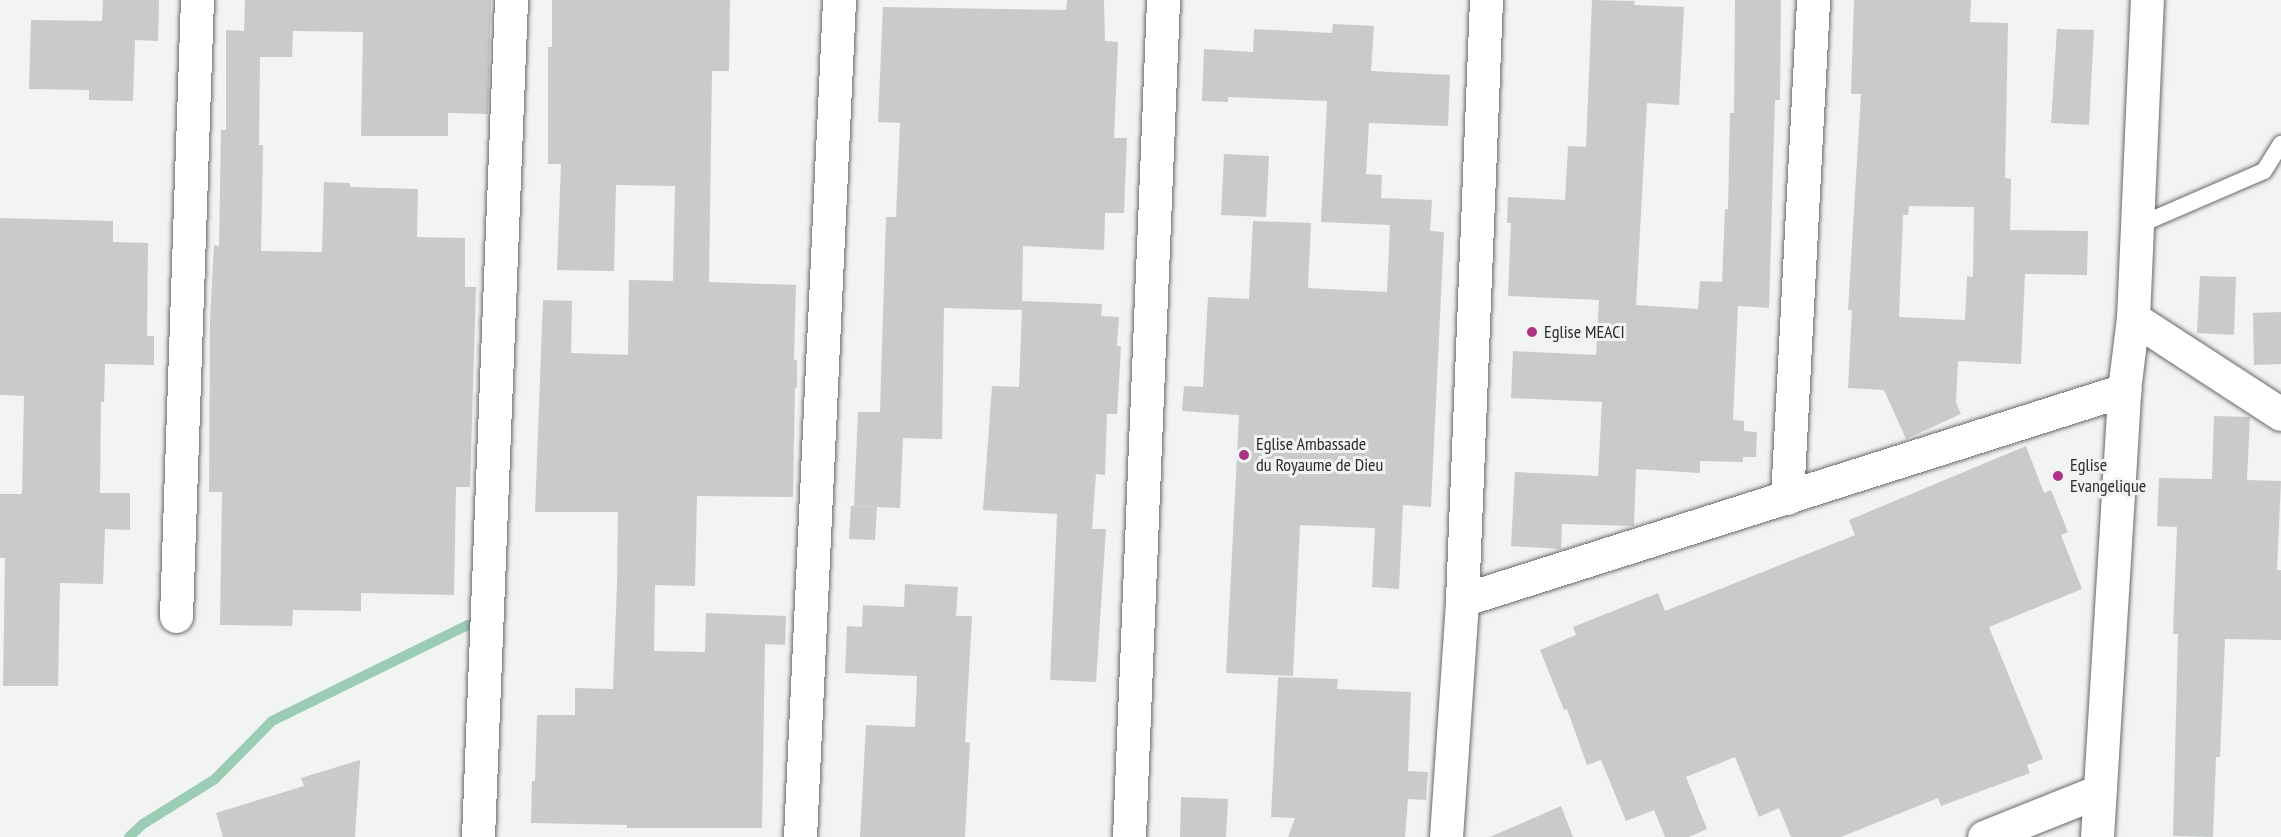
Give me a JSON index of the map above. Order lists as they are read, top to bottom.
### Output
{
  "places": ["Eglise MEACI", "Eglise Ambassade du Royaume de Dieu", "Eglise Evangelique"]
}
